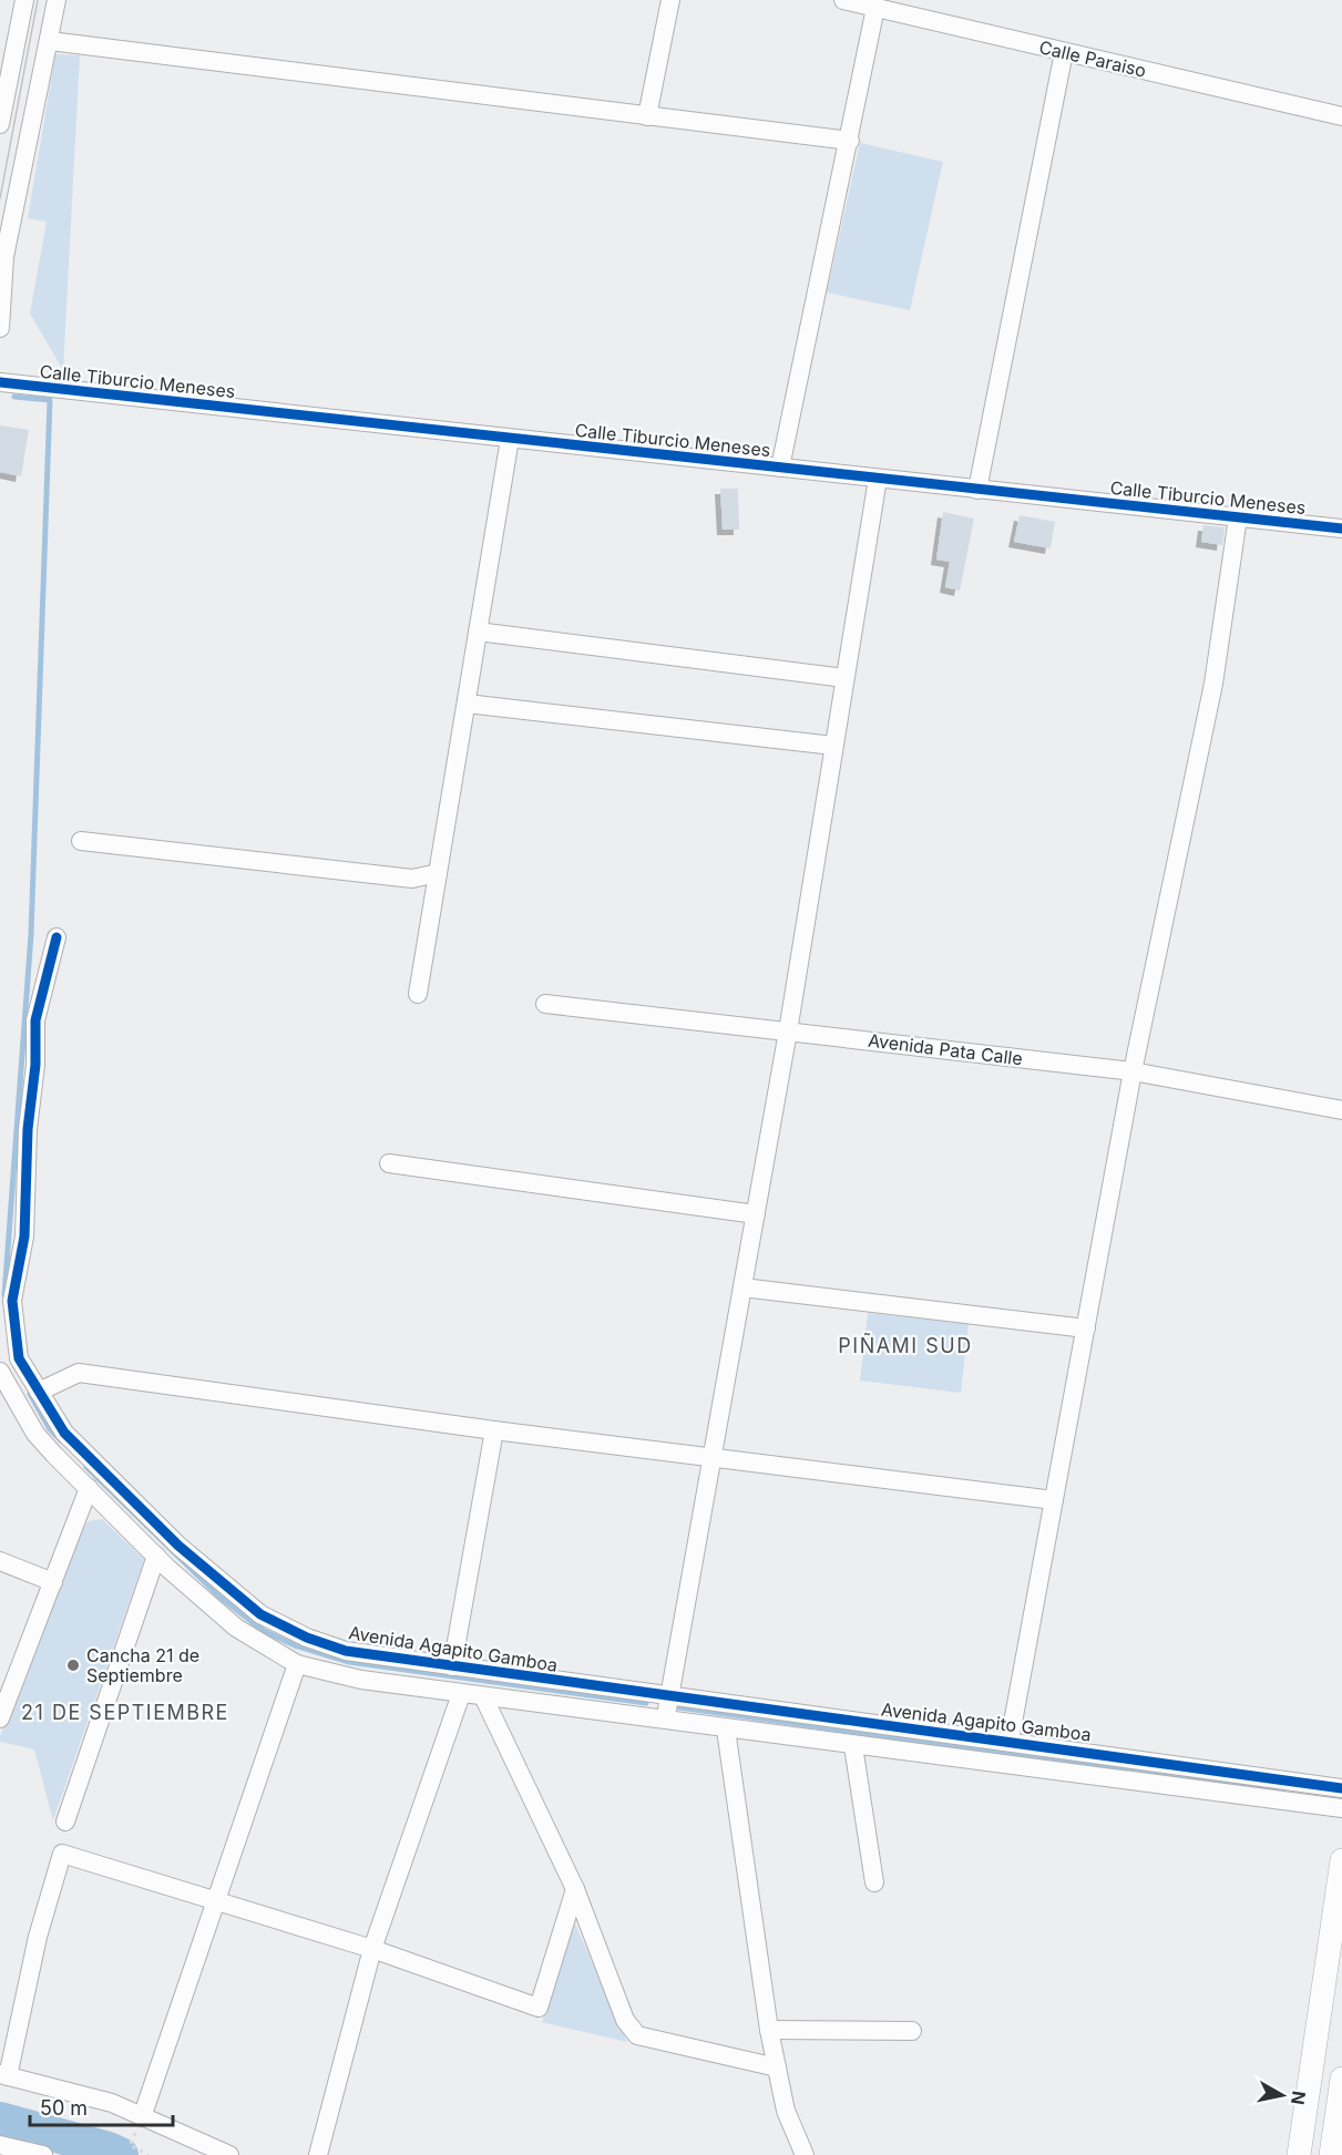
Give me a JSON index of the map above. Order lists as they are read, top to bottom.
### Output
{
  "streets": {
    "street": [
      "Calle Paraiso",
      "Calle Tiburcio Meneses",
      "Avenida Pata Calle",
      "Avenida Agapito Gamboa"
    ]
  },
  "districts": ["PIÑAMI SUD", "21 DE SEPTIEMBRE"],
  "places": ["Cancha 21 de Septiembre"],
  "scale_bar": "50 m",
  "north": "right"
}
